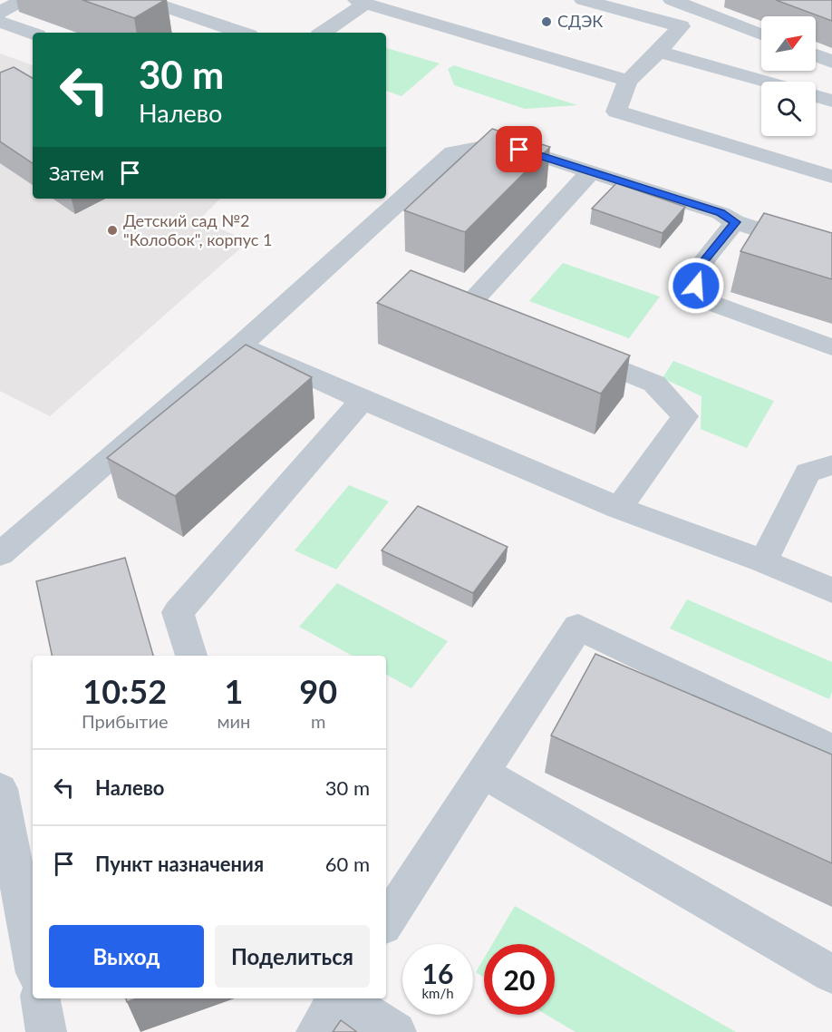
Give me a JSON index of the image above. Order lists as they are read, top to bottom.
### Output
{
  "places": ["СДЭК", "Детский сад №2 \"Колобок\", корпус 1"],
  "north": "top right",
  "page": {
    "turn": ["30 m", "Налево"],
    "then": "Затем",
    "eta": [
      "10:52",
      "Прибытие",
      "1",
      "мин",
      "90",
      "m"
    ],
    "list": [
      {
        "name": "Налево",
        "value": "30 m"
      },
      {
        "name": "Пункт назначения",
        "value": "60 m"
      }
    ],
    "buttons": ["Выход", "Поделиться"],
    "speed": "16 km/h",
    "limit": "20"
  }
}
